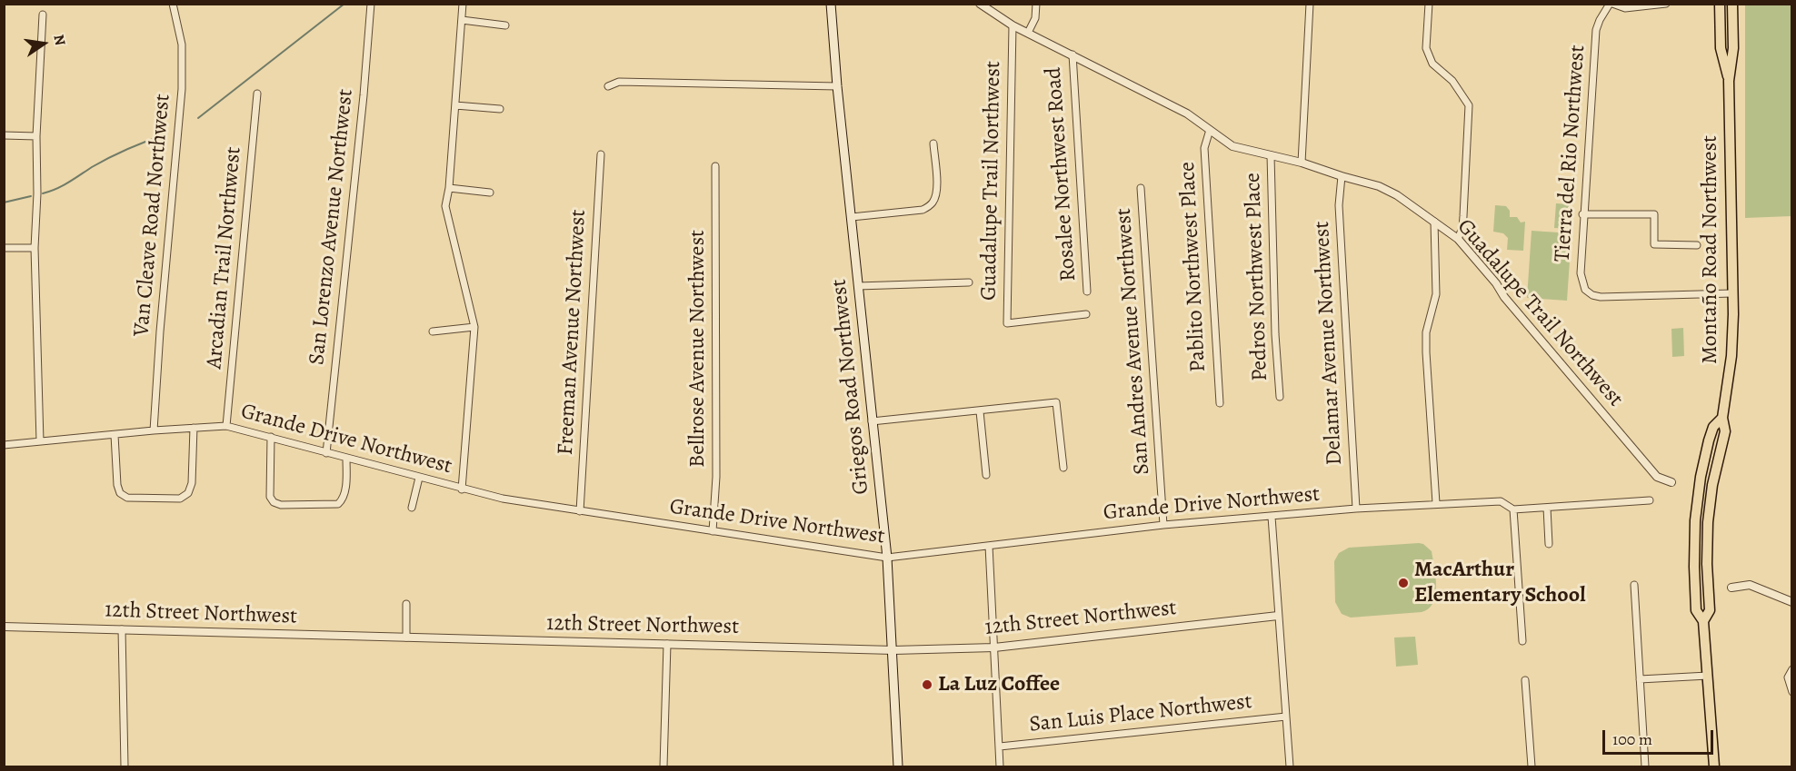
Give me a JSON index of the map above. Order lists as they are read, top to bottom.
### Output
{
  "streets": {
    "main road": ["Montaño Road Northwest", "Griegos Road Northwest"],
    "street": [
      "Tierra del Rio Northwest",
      "Rosalee Northwest Road",
      "Guadalupe Trail Northwest",
      "Van Cleave Road Northwest",
      "San Lorenzo Avenue Northwest",
      "Arcadian Trail Northwest",
      "Pablito Northwest Place",
      "Pedros Northwest Place",
      "Freeman Avenue Northwest",
      "San Andres Avenue Northwest",
      "Delamar Avenue Northwest",
      "Bellrose Avenue Northwest",
      "Grande Drive Northwest",
      "12th Street Northwest",
      "San Luis Place Northwest"
    ]
  },
  "crossings": [
    ["Tierra del Rio Northwest", "Montaño Road Northwest"],
    ["Rosalee Northwest Road", "Guadalupe Trail Northwest"],
    ["Guadalupe Trail Northwest", "Pablito Northwest Place"],
    ["Guadalupe Trail Northwest", "Pedros Northwest Place"],
    ["Guadalupe Trail Northwest", "Delamar Avenue Northwest"],
    ["Van Cleave Road Northwest", "Grande Drive Northwest"],
    ["San Lorenzo Avenue Northwest", "Grande Drive Northwest"],
    ["Arcadian Trail Northwest", "Grande Drive Northwest"],
    ["Freeman Avenue Northwest", "Grande Drive Northwest"],
    ["San Andres Avenue Northwest", "Grande Drive Northwest"],
    ["Delamar Avenue Northwest", "Grande Drive Northwest"],
    ["Bellrose Avenue Northwest", "Grande Drive Northwest"],
    ["Griegos Road Northwest", "Grande Drive Northwest"],
    ["Griegos Road Northwest", "12th Street Northwest"]
  ],
  "places": ["MacArthur Elementary School", "La Luz Coffee"],
  "scale_bar": "100 m",
  "north": "right"
}
